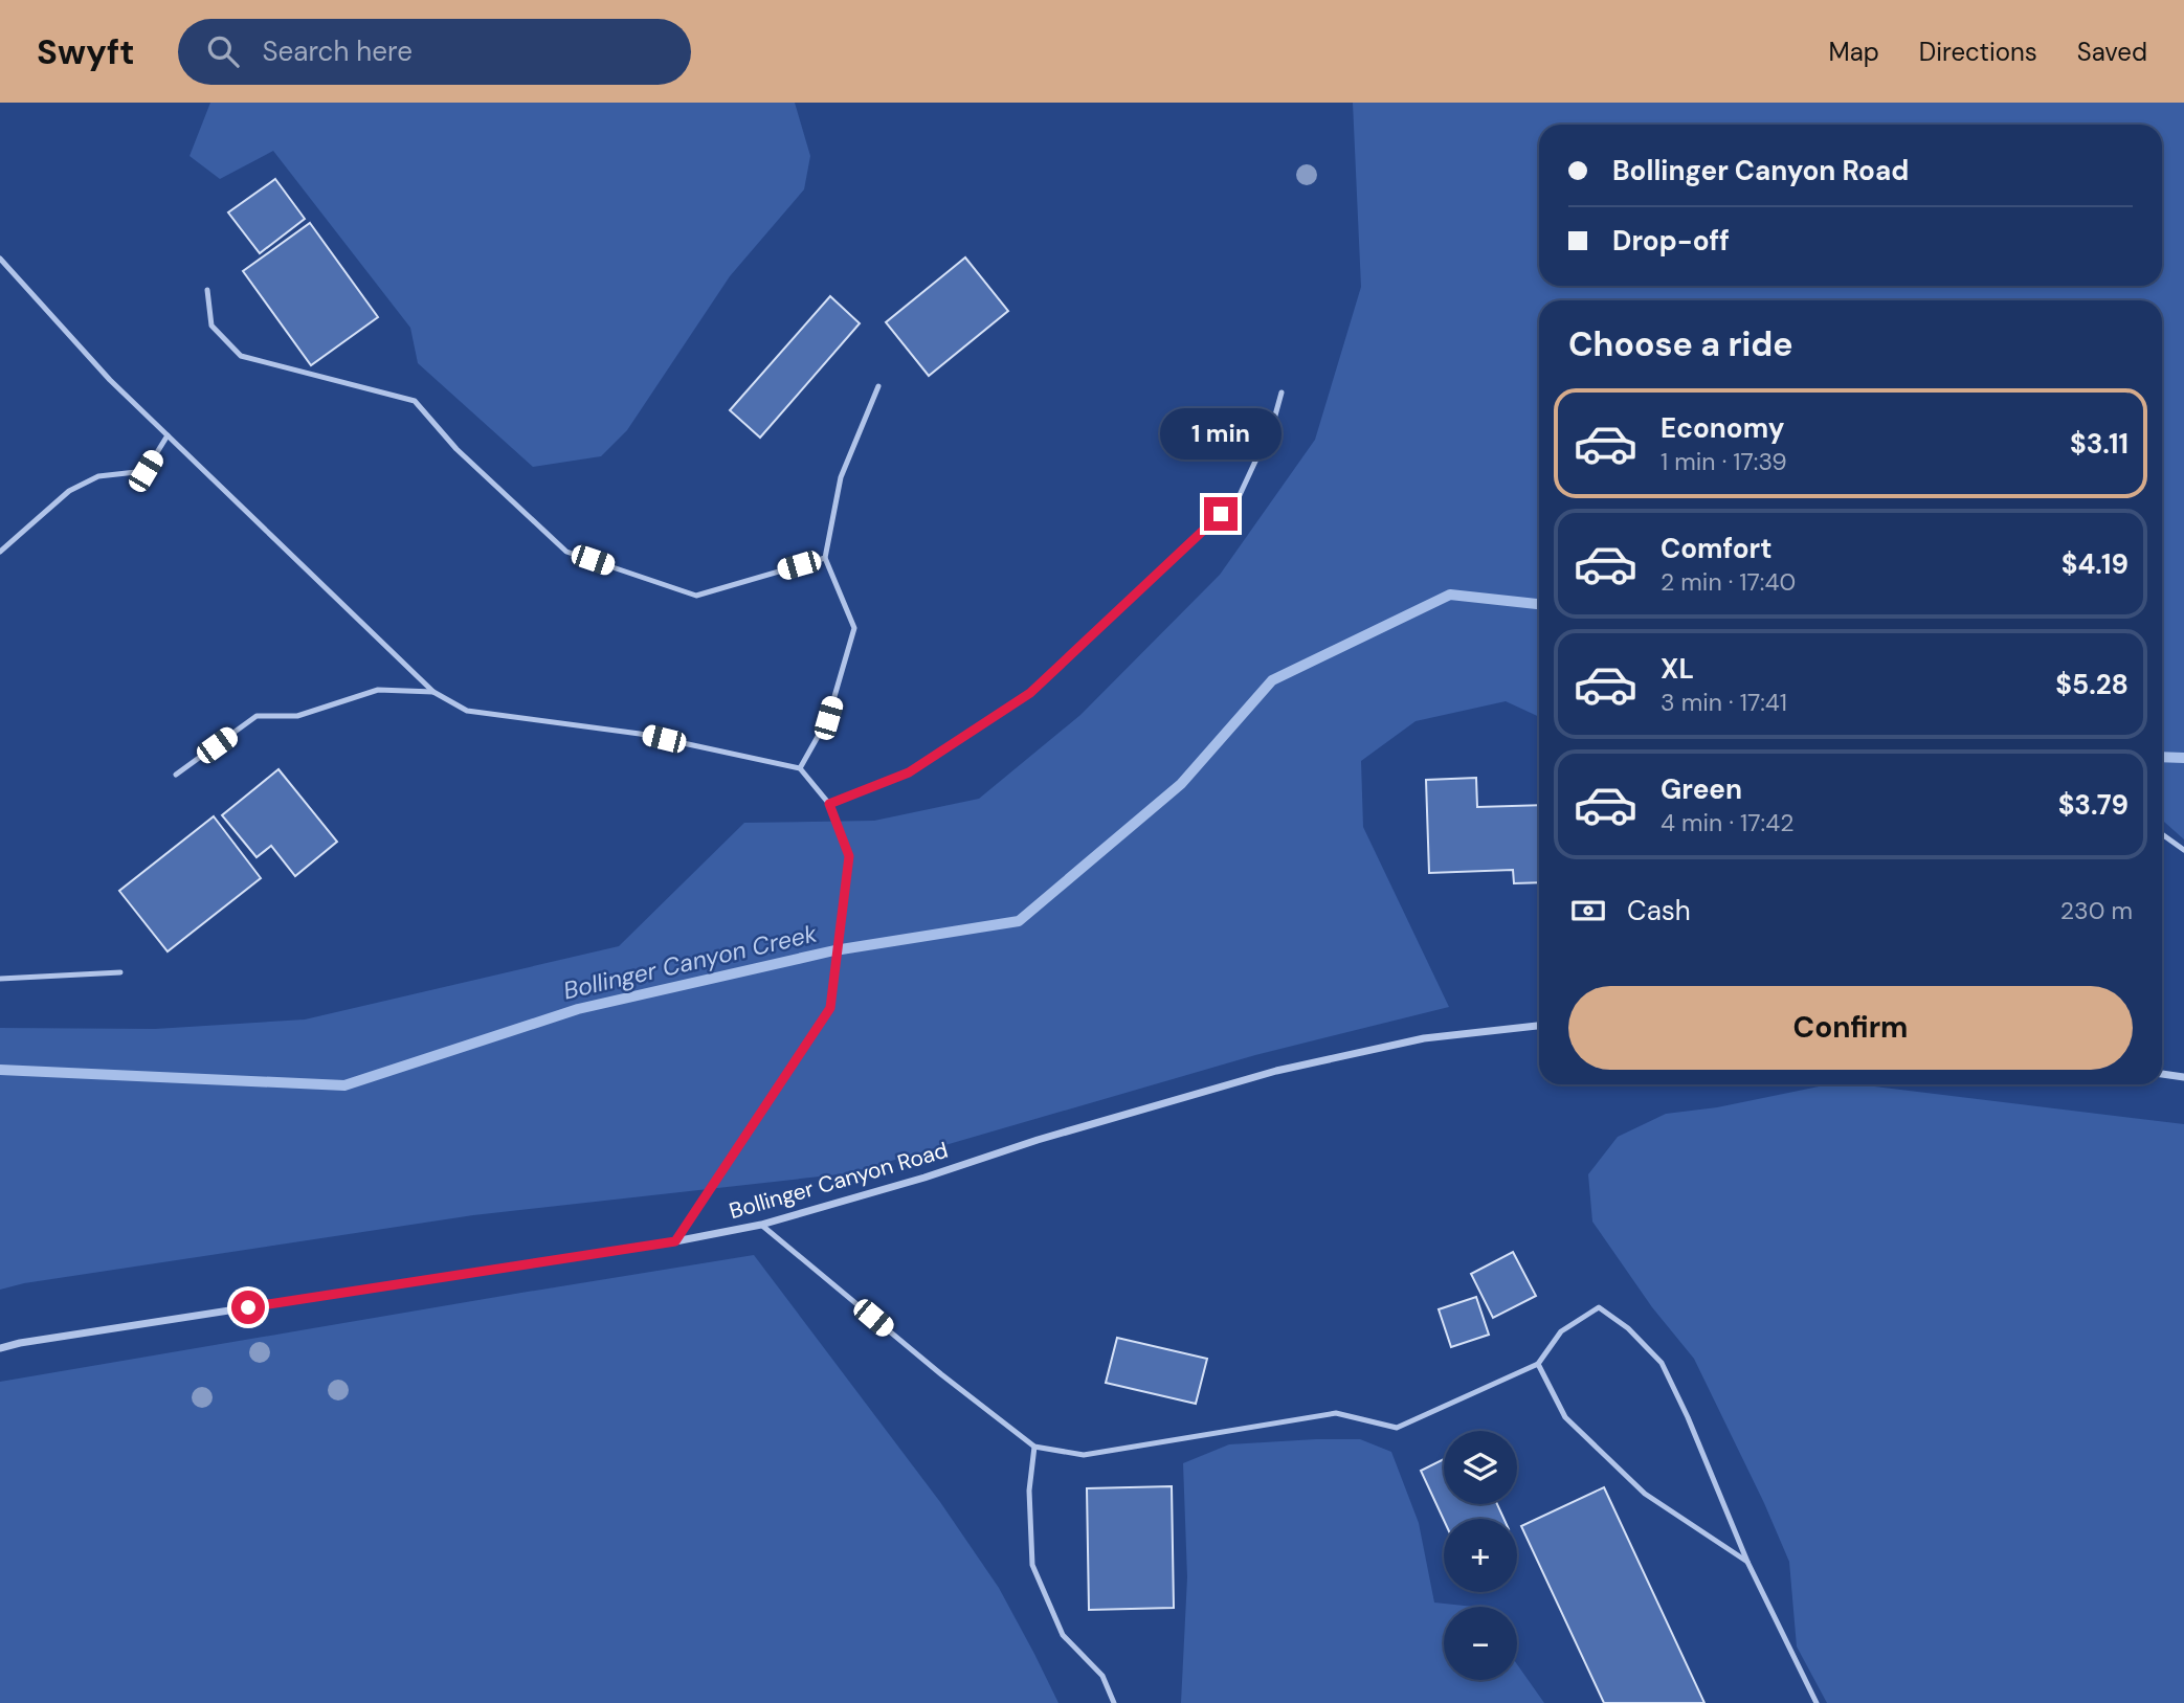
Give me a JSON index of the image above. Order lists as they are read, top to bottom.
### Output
{
  "streets": {
    "street": ["Bollinger Canyon Road"]
  },
  "water": ["Bollinger Canyon Creek"],
  "page": {
    "header": "Swyft",
    "search": "Search here",
    "nav": ["Map", "Directions", "Saved"],
    "banner": ["Bollinger Canyon Road", "Drop-off"],
    "heading": "Choose a ride",
    "list": [
      {
        "name": "Economy",
        "note": "1 min · 17:39",
        "value": "$3.11"
      },
      {
        "name": "Comfort",
        "note": "2 min · 17:40",
        "value": "$4.19"
      },
      {
        "name": "XL",
        "note": "3 min · 17:41",
        "value": "$5.28"
      },
      {
        "name": "Green",
        "note": "4 min · 17:42",
        "value": "$3.79"
      }
    ],
    "bubble": "1 min",
    "pay": ["Cash", "230 m"],
    "buttons": "Confirm",
    "map_buttons": ["+", "−"]
  }
}
